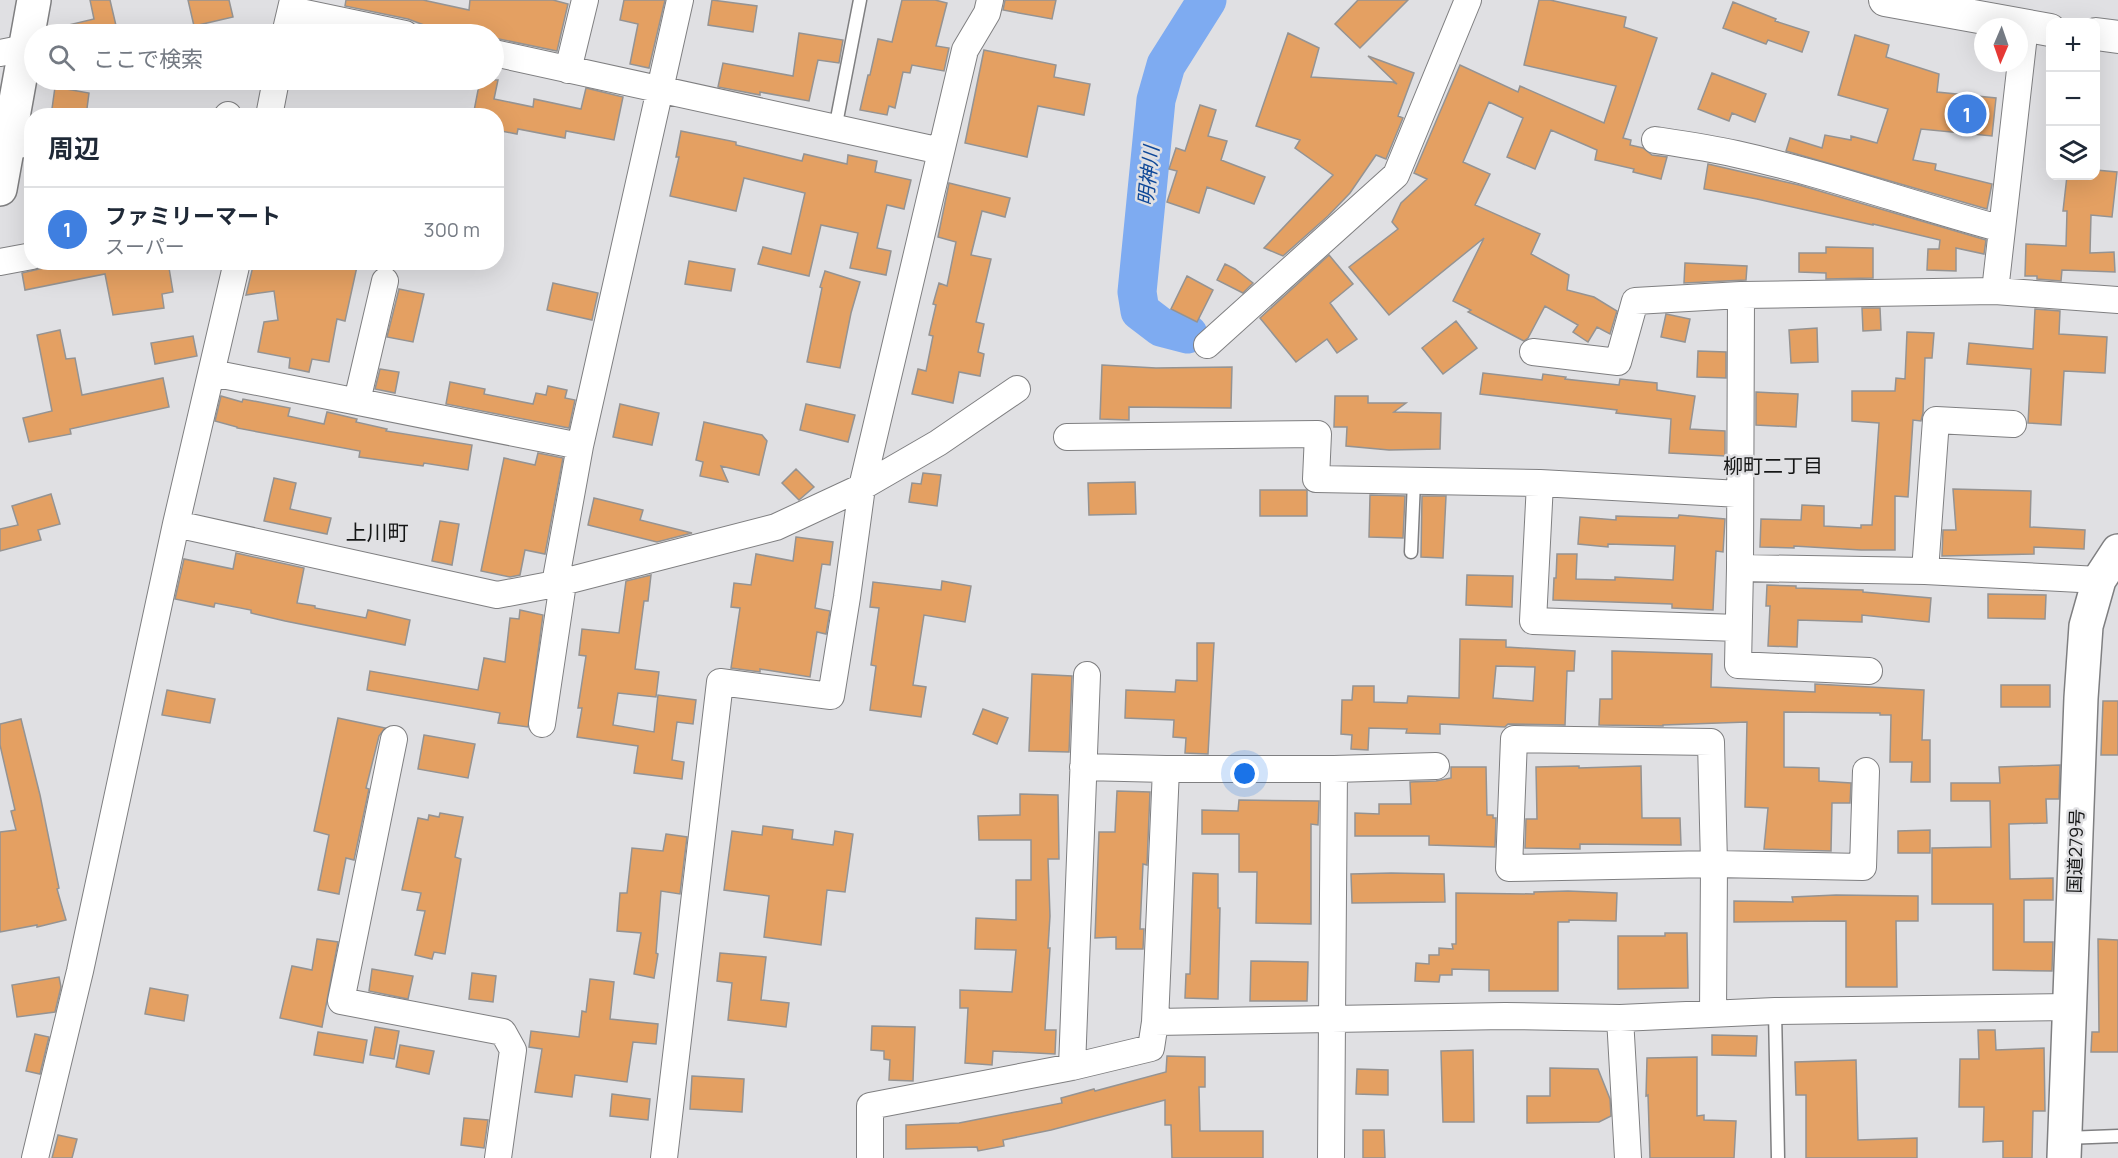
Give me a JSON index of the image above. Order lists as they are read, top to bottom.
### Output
{
  "streets": {
    "highway": ["国道279号"]
  },
  "districts": ["柳町二丁目", "上川町"],
  "water": ["明神川"],
  "north": "bottom",
  "page": {
    "map_buttons": ["+", "−"],
    "search": "ここで検索",
    "pins": "1",
    "heading": "周辺",
    "list": [
      {
        "mark": "1",
        "name": "ファミリーマート",
        "note": "スーパー",
        "value": "300 m"
      }
    ]
  }
}
